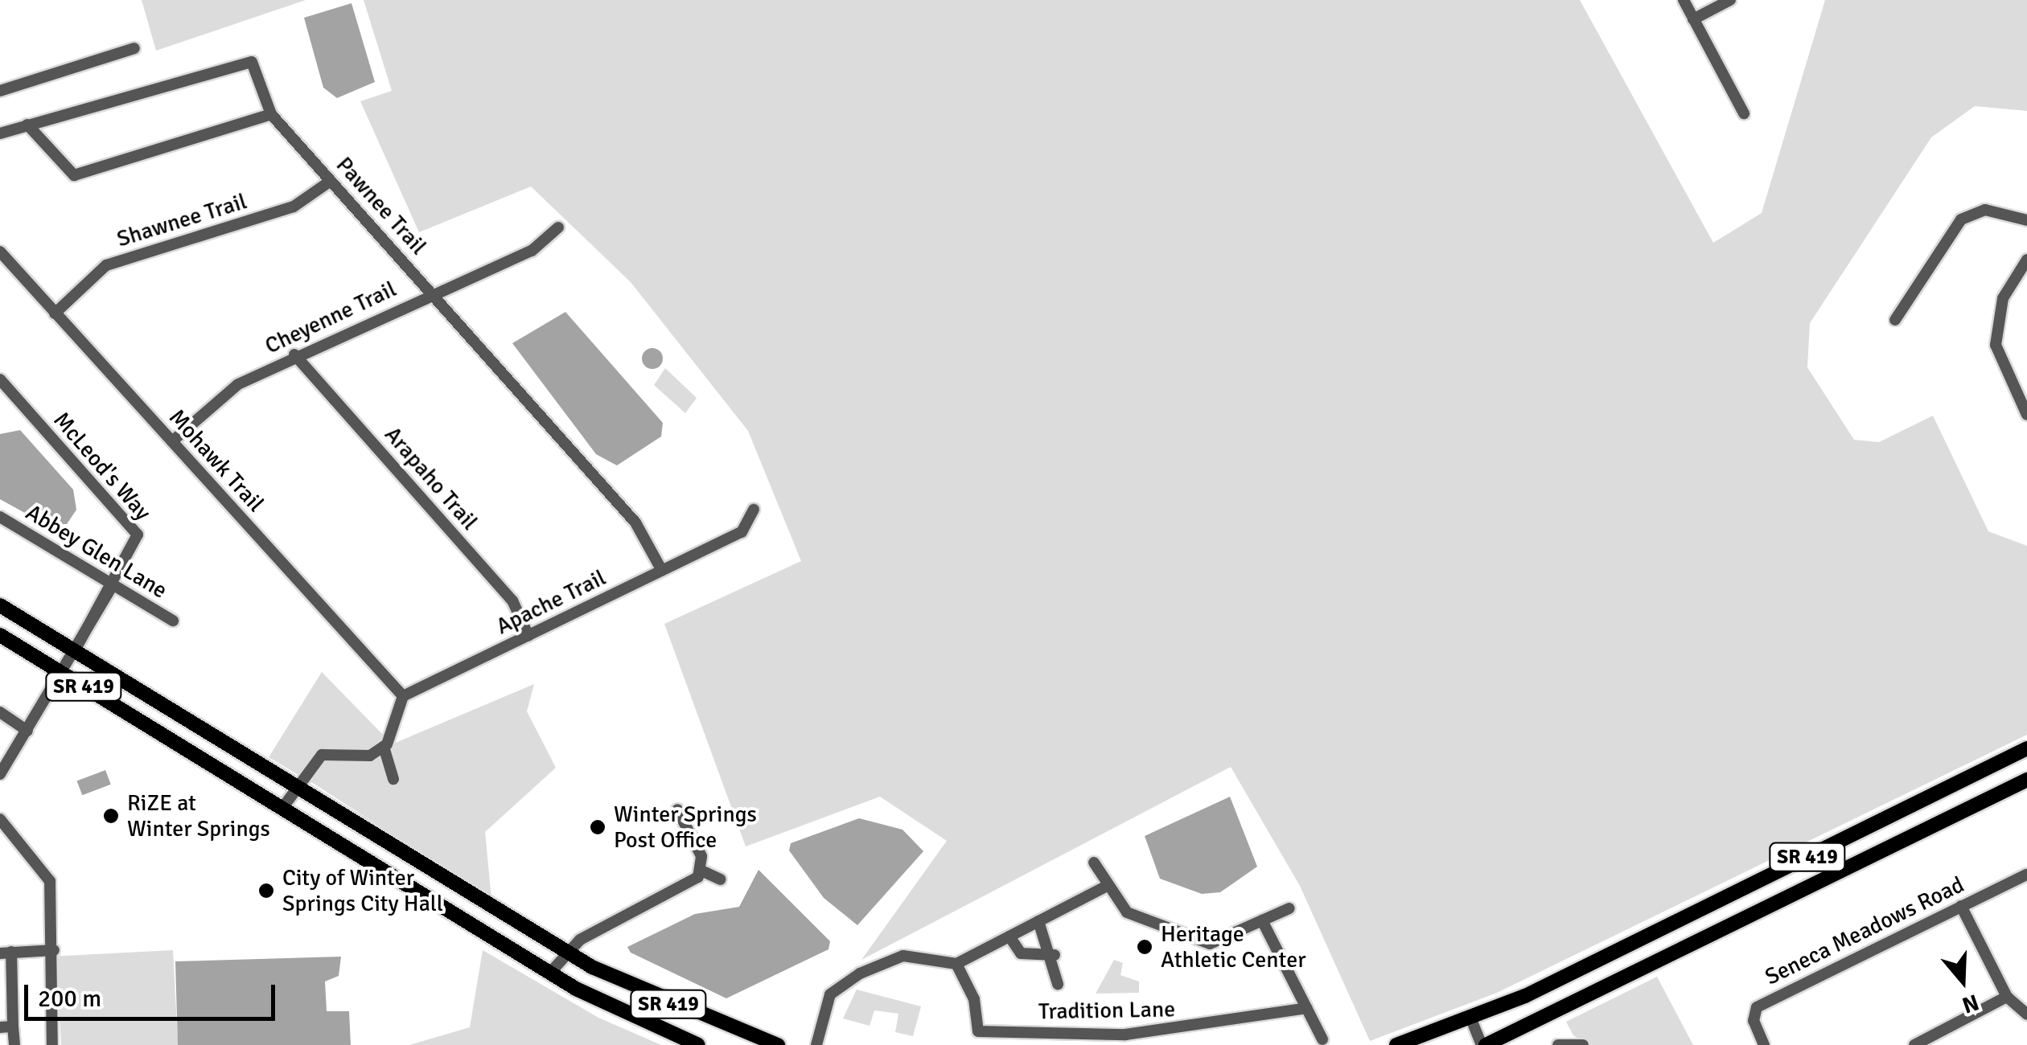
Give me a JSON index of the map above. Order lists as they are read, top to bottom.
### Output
{
  "streets": {
    "main road": ["SR 419"],
    "street": [
      "Pawnee Trail",
      "Shawnee Trail",
      "Cheyenne Trail",
      "Mohawk Trail",
      "McLeod's Way",
      "Arapaho Trail",
      "Abbey Glen Lane",
      "Apache Trail",
      "Seneca Meadows Road",
      "Tradition Lane"
    ]
  },
  "crossings": [
    ["Pawnee Trail", "Shawnee Trail"],
    ["Pawnee Trail", "Cheyenne Trail"],
    ["Pawnee Trail", "Apache Trail"],
    ["Shawnee Trail", "Mohawk Trail"],
    ["Cheyenne Trail", "Mohawk Trail"],
    ["Cheyenne Trail", "Arapaho Trail"],
    ["Mohawk Trail", "Apache Trail"],
    ["McLeod's Way", "Abbey Glen Lane"],
    ["McLeod's Way", "SR 419"],
    ["Arapaho Trail", "Apache Trail"]
  ],
  "places": [
    "RiZE at Winter Springs",
    "Winter Springs Post Office",
    "City of Winter Springs City Hall",
    "Heritage Athletic Center"
  ],
  "scale_bar": "200 m",
  "north": "bottom"
}
